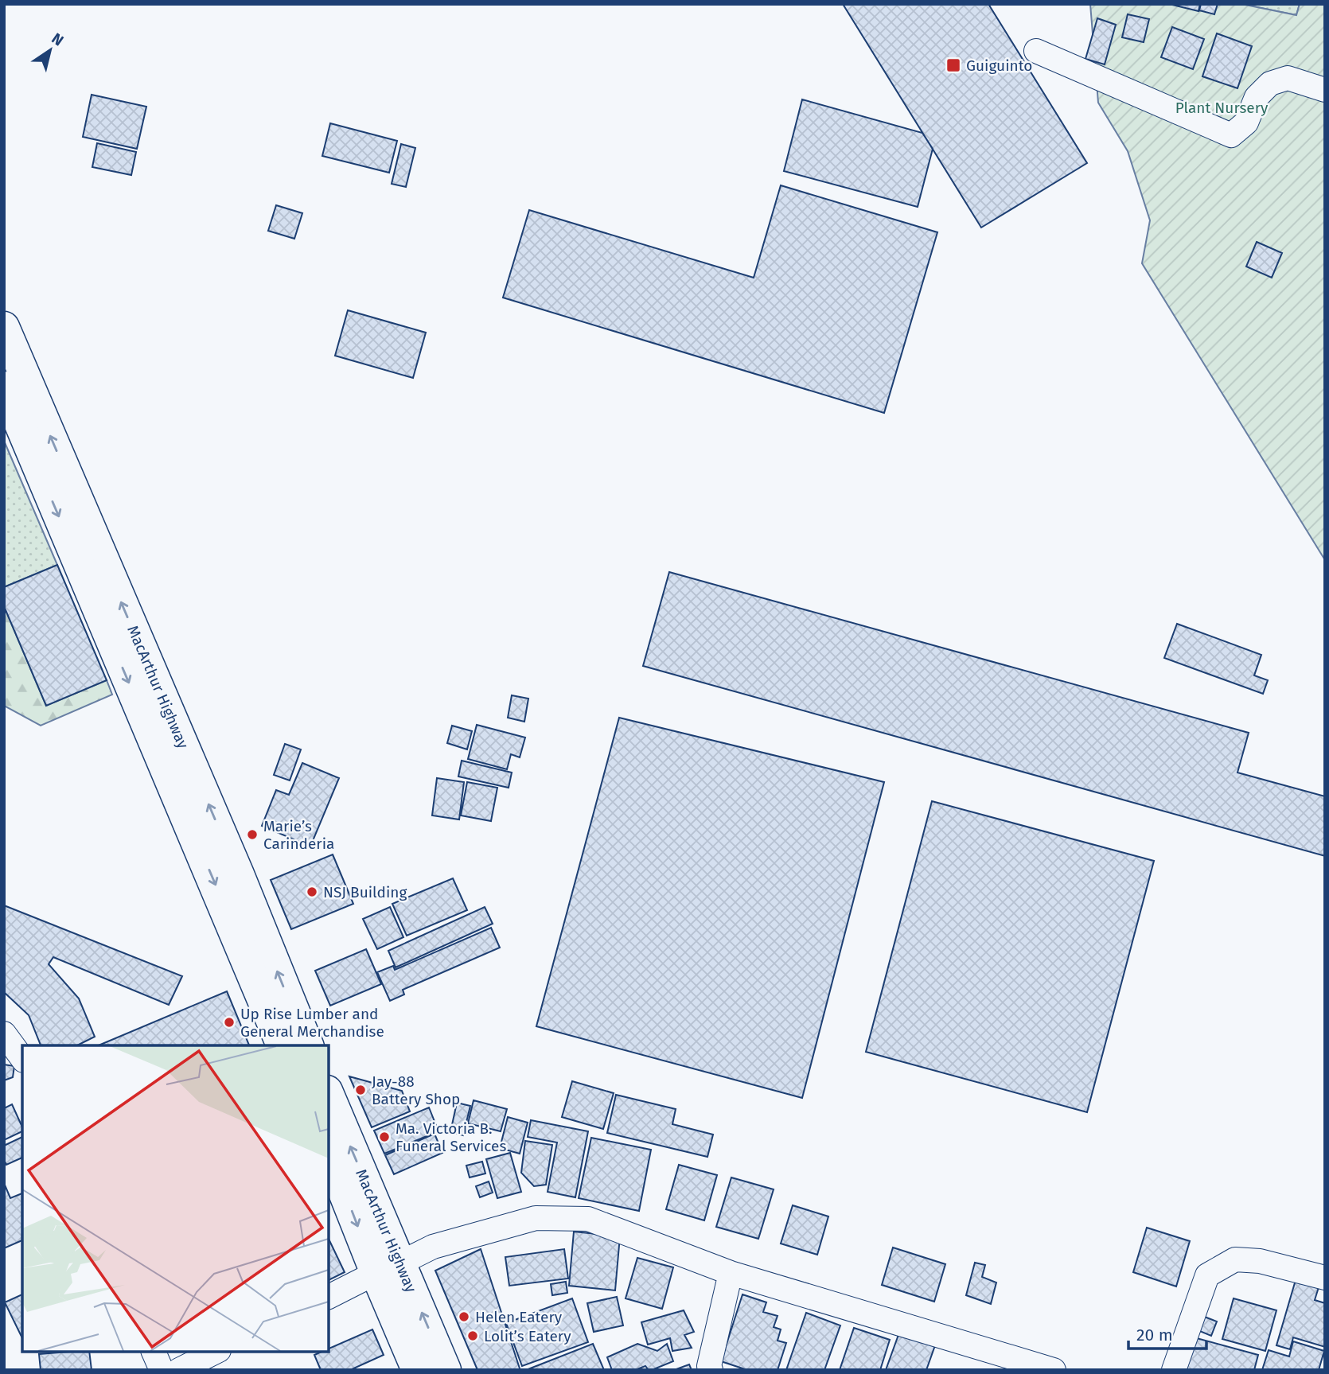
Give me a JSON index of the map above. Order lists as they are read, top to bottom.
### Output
{
  "streets": {
    "highway": ["MacArthur Highway"]
  },
  "parks": ["Plant Nursery"],
  "places": {
    "transit": ["Guiguinto"],
    "other": [
      "Marie’s Carinderia",
      "NSJ Building",
      "Up Rise Lumber and General Merchandise",
      "Jay-88 Battery Shop",
      "Ma. Victoria B. Funeral Services",
      "Helen Eatery",
      "Lolit’s Eatery"
    ]
  },
  "scale_bar": "20 m",
  "north": "top right"
}
